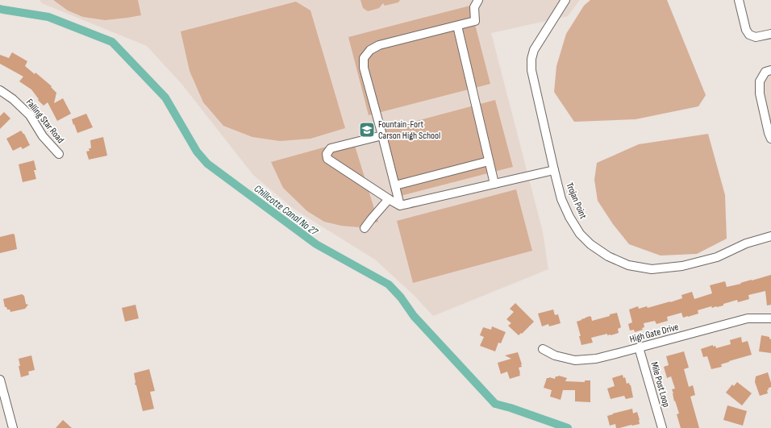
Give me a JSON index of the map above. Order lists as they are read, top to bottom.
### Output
{
  "streets": {
    "street": [
      "Falling Star Road",
      "Trojan Point",
      "High Gate Drive",
      "Mile Post Loop"
    ]
  },
  "crossings": [
    ["High Gate Drive", "Mile Post Loop"]
  ],
  "water": ["Chillcotte Canal No 27"],
  "places": {
    "school or university": ["Fountain-Fort Carson High School"]
  }
}
